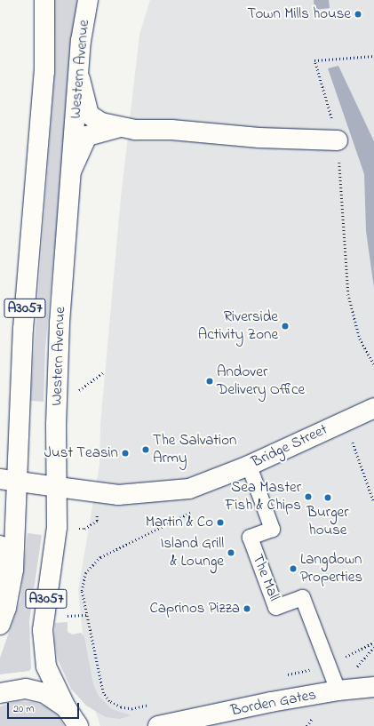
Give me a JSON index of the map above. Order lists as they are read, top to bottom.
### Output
{
  "streets": {
    "main road": [
      "Western Avenue",
      "A3057",
      "Bridge Street",
      "Borden Gates"
    ],
    "street": ["The Mall"]
  },
  "crossings": [
    ["Western Avenue", "A3057"],
    ["Western Avenue", "Bridge Street"],
    ["A3057", "Bridge Street"],
    ["Bridge Street", "The Mall"],
    ["The Mall", "Borden Gates"]
  ],
  "places": [
    "Town Mills house",
    "Riverside Activity Zone",
    "Andover Delivery Office",
    "The Salvation Army",
    "Just Teasin",
    "Sea Master Fish & Chips",
    "Burger house",
    "Martin & Co",
    "Island Grill & Lounge",
    "Langdown Properties",
    "Caprinos Pizza"
  ],
  "scale_bar": "20 m"
}
